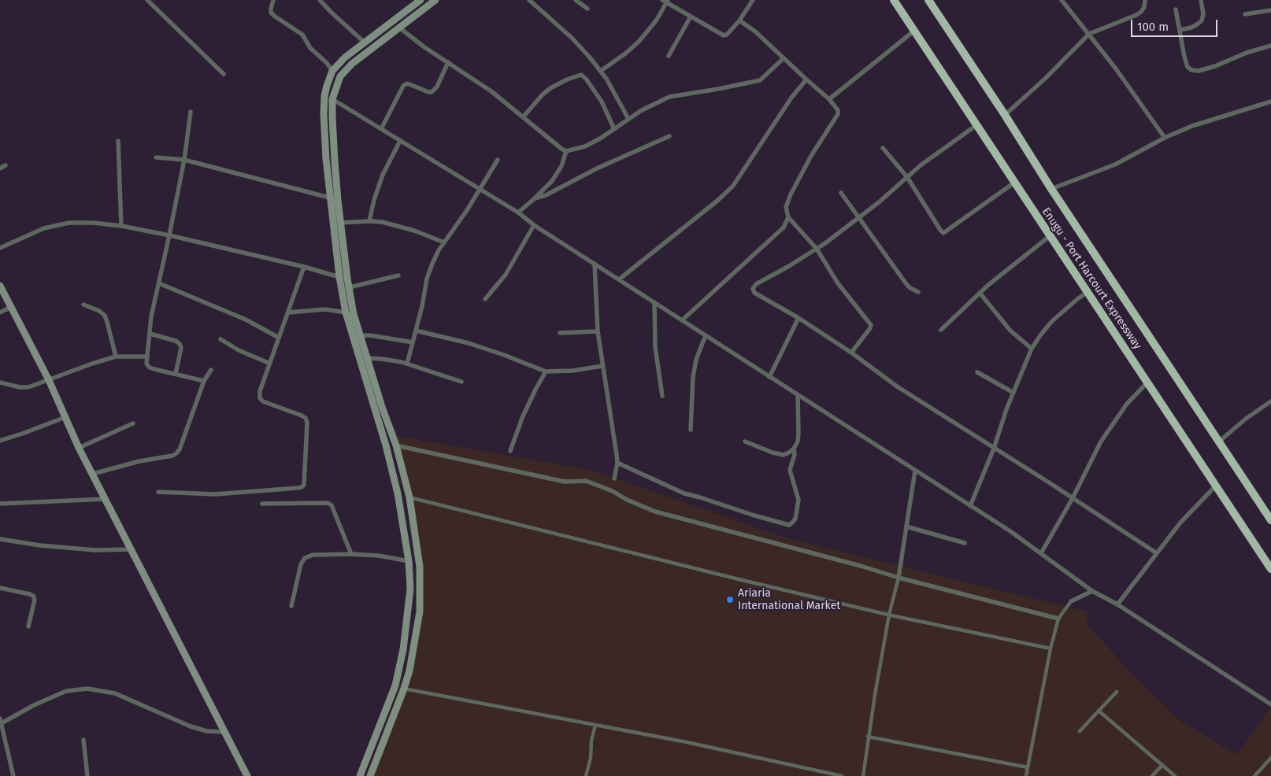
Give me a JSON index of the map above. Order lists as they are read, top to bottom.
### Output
{
  "streets": {
    "highway": ["Enugu - Port Harcourt Expressway"]
  },
  "places": ["Ariaria International Market"],
  "scale_bar": "100 m"
}
